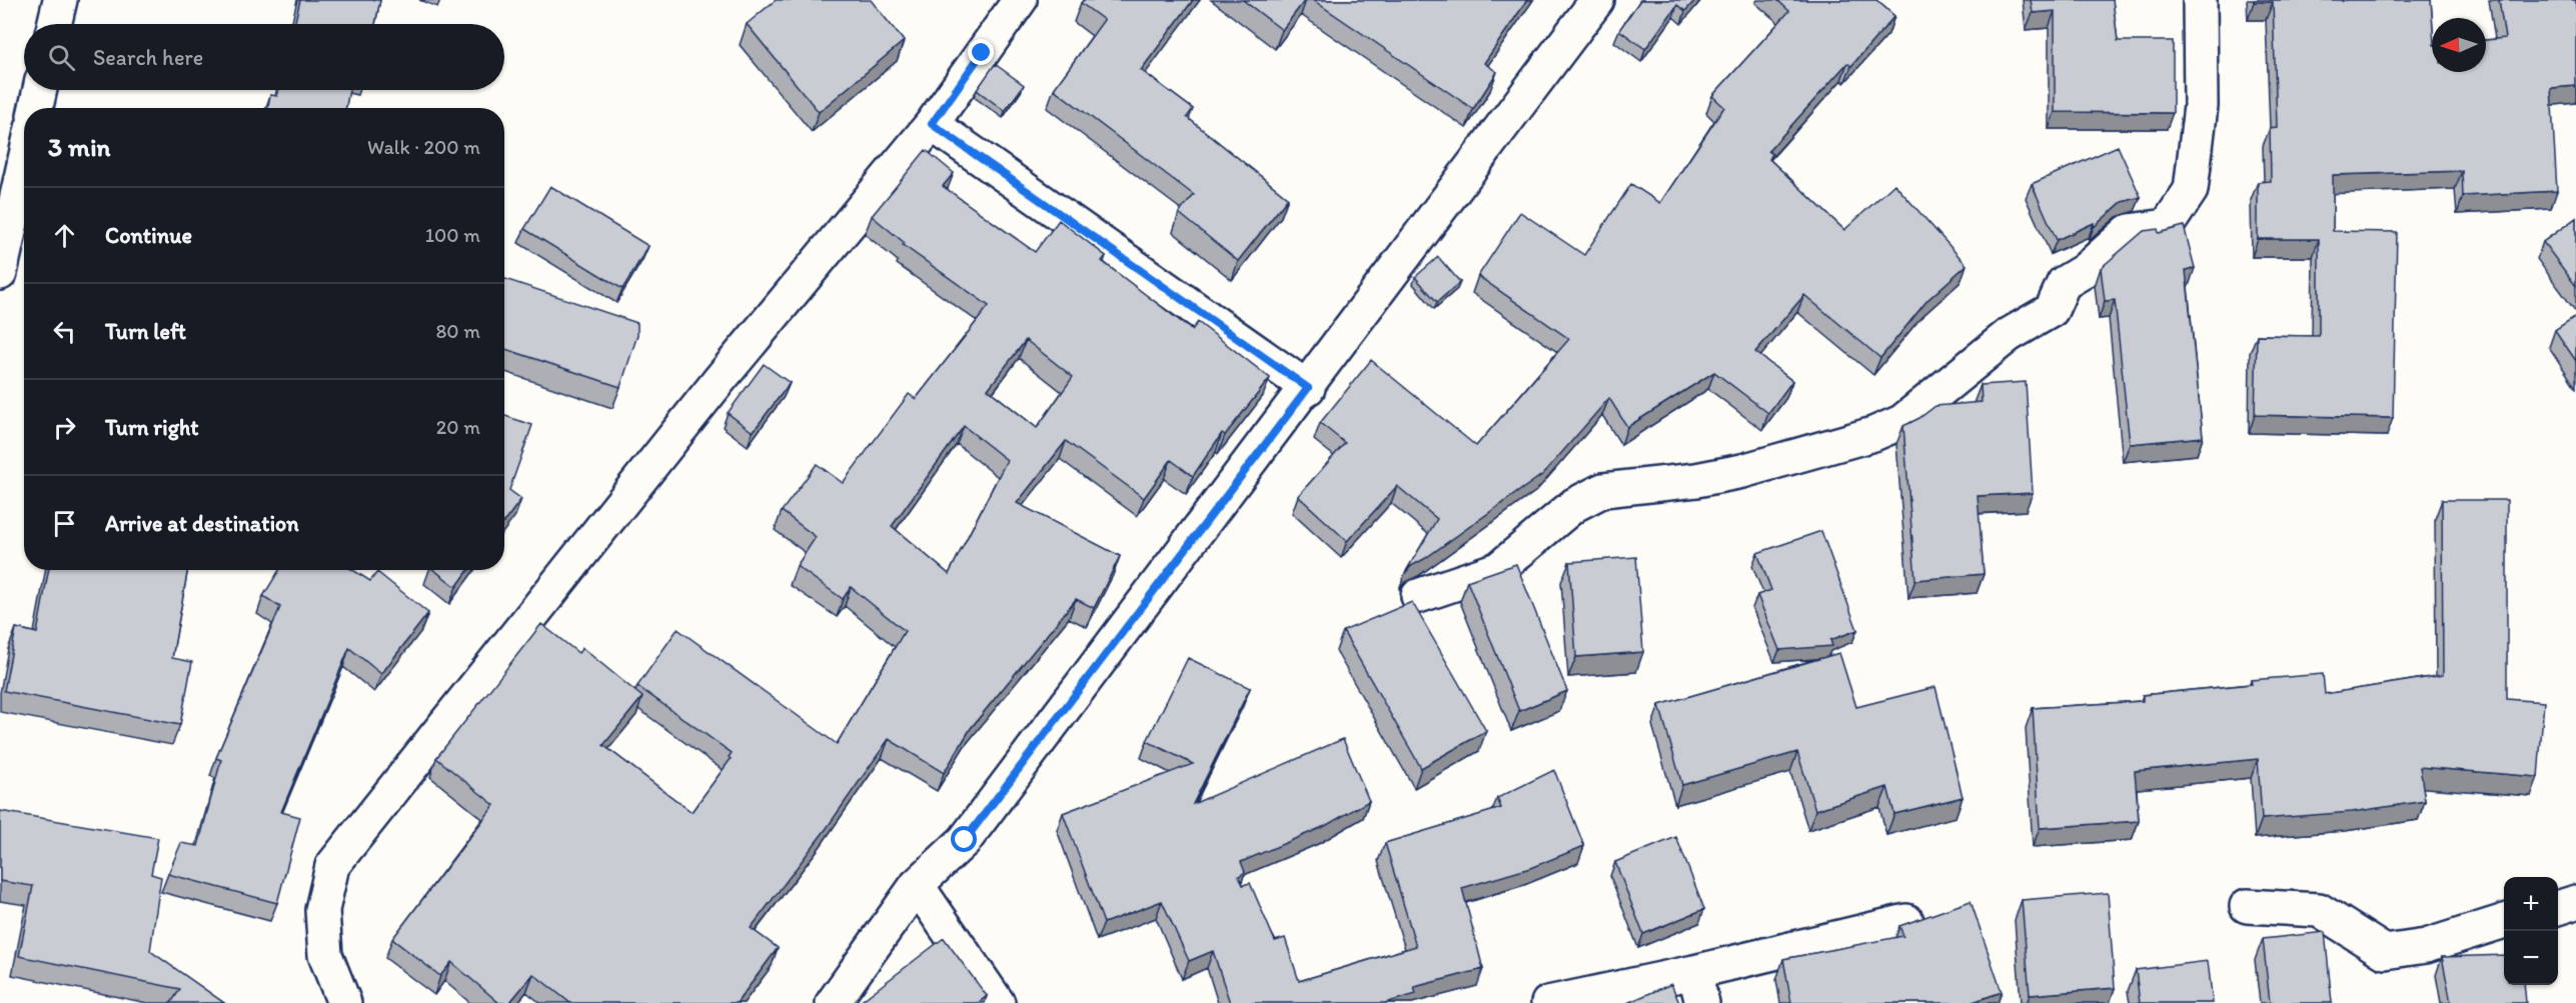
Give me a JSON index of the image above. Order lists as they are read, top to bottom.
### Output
{
  "north": "left",
  "page": {
    "search": "Search here",
    "heading": ["3 min", "Walk · 200 m"],
    "list": [
      ["Continue", "100 m"],
      ["Turn left", "80 m"],
      ["Turn right", "20 m"],
      "Arrive at destination"
    ],
    "map_buttons": ["+", "−"]
  }
}
